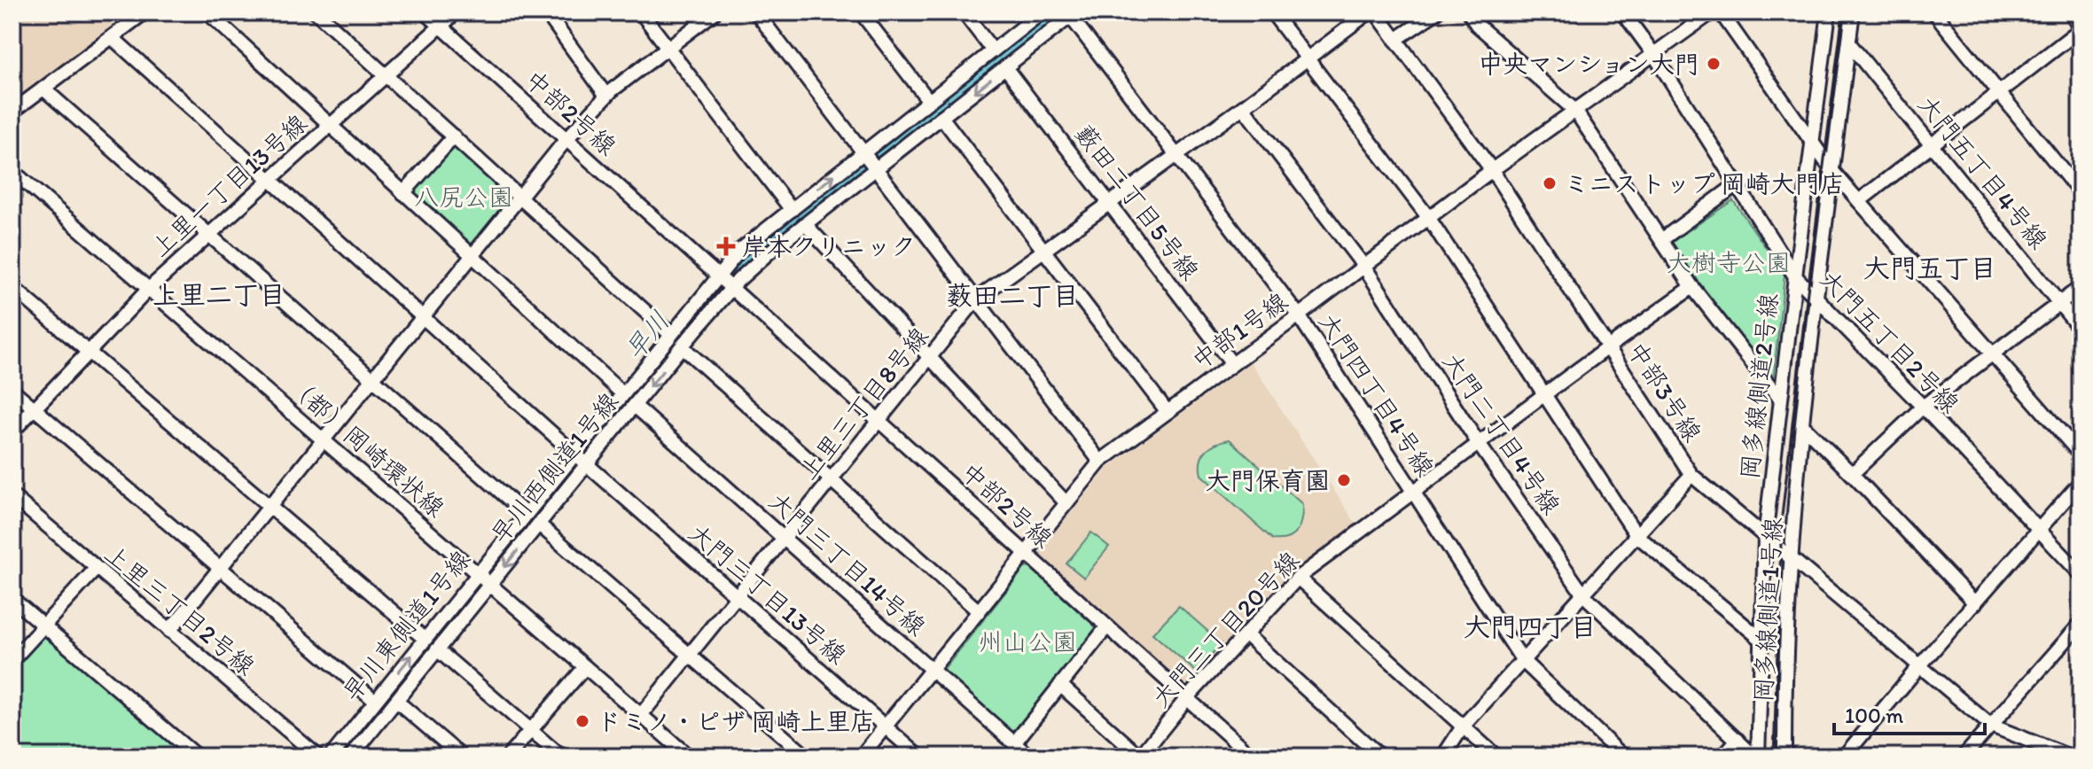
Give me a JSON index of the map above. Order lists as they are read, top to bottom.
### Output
{
  "streets": {
    "street": [
      "中部2号線",
      "大門五丁目4号線",
      "上里一丁目13号線",
      "藪田二丁目5号線",
      "中部1号線",
      "大門五丁目2号線",
      "岡多線側道2号線",
      "中部3号線",
      "大門四丁目4号線",
      "上里三丁目8号線",
      "大門二丁目4号線",
      "（都）岡崎環状線",
      "早川西側道1号線",
      "大門三丁目14号線",
      "大門三丁目13号線",
      "上里三丁目2号線",
      "岡多線側道1号線",
      "早川東側道1号線",
      "大門三丁目20号線"
    ]
  },
  "crossings": [
    ["中部2号線", "上里一丁目13号線"],
    ["中部2号線", "中部1号線"],
    ["中部2号線", "上里三丁目8号線"],
    ["中部2号線", "早川西側道1号線"],
    ["中部2号線", "早川東側道1号線"],
    ["中部2号線", "大門三丁目20号線"],
    ["大門五丁目4号線", "岡多線側道1号線"],
    ["上里一丁目13号線", "（都）岡崎環状線"],
    ["上里一丁目13号線", "大門三丁目13号線"],
    ["藪田二丁目5号線", "中部1号線"],
    ["藪田二丁目5号線", "上里三丁目8号線"],
    ["藪田二丁目5号線", "早川西側道1号線"],
    ["中部1号線", "大門五丁目2号線"],
    ["中部1号線", "中部3号線"],
    ["中部1号線", "大門四丁目4号線"],
    ["中部1号線", "大門二丁目4号線"],
    ["中部1号線", "大門三丁目14号線"],
    ["中部1号線", "大門三丁目13号線"],
    ["大門五丁目2号線", "岡多線側道2号線"],
    ["大門五丁目2号線", "岡多線側道1号線"],
    ["岡多線側道2号線", "中部3号線"],
    ["岡多線側道2号線", "大門二丁目4号線"],
    ["中部3号線", "岡多線側道1号線"],
    ["中部3号線", "大門三丁目20号線"],
    ["大門四丁目4号線", "上里三丁目8号線"],
    ["大門四丁目4号線", "早川西側道1号線"],
    ["大門四丁目4号線", "大門三丁目20号線"],
    ["上里三丁目8号線", "大門二丁目4号線"],
    ["上里三丁目8号線", "（都）岡崎環状線"],
    ["上里三丁目8号線", "大門三丁目14号線"],
    ["上里三丁目8号線", "大門三丁目13号線"],
    ["大門二丁目4号線", "大門三丁目20号線"],
    ["（都）岡崎環状線", "早川西側道1号線"],
    ["（都）岡崎環状線", "早川東側道1号線"],
    ["早川西側道1号線", "大門三丁目14号線"],
    ["早川西側道1号線", "大門三丁目13号線"],
    ["大門三丁目13号線", "早川東側道1号線"]
  ],
  "districts": [
    "大門五丁目",
    "上里二丁目",
    "薮田二丁目",
    "大門四丁目"
  ],
  "water": ["早川"],
  "parks": ["八尻公園", "大樹寺公園", "州山公園"],
  "places": {
    "other": [
      "中央マンション大門",
      "ミニストップ 岡崎大門店",
      "大門保育園",
      "ドミノ・ピザ 岡崎上里店"
    ],
    "health": ["岸本クリニック"]
  },
  "scale_bar": "100 m"
}
